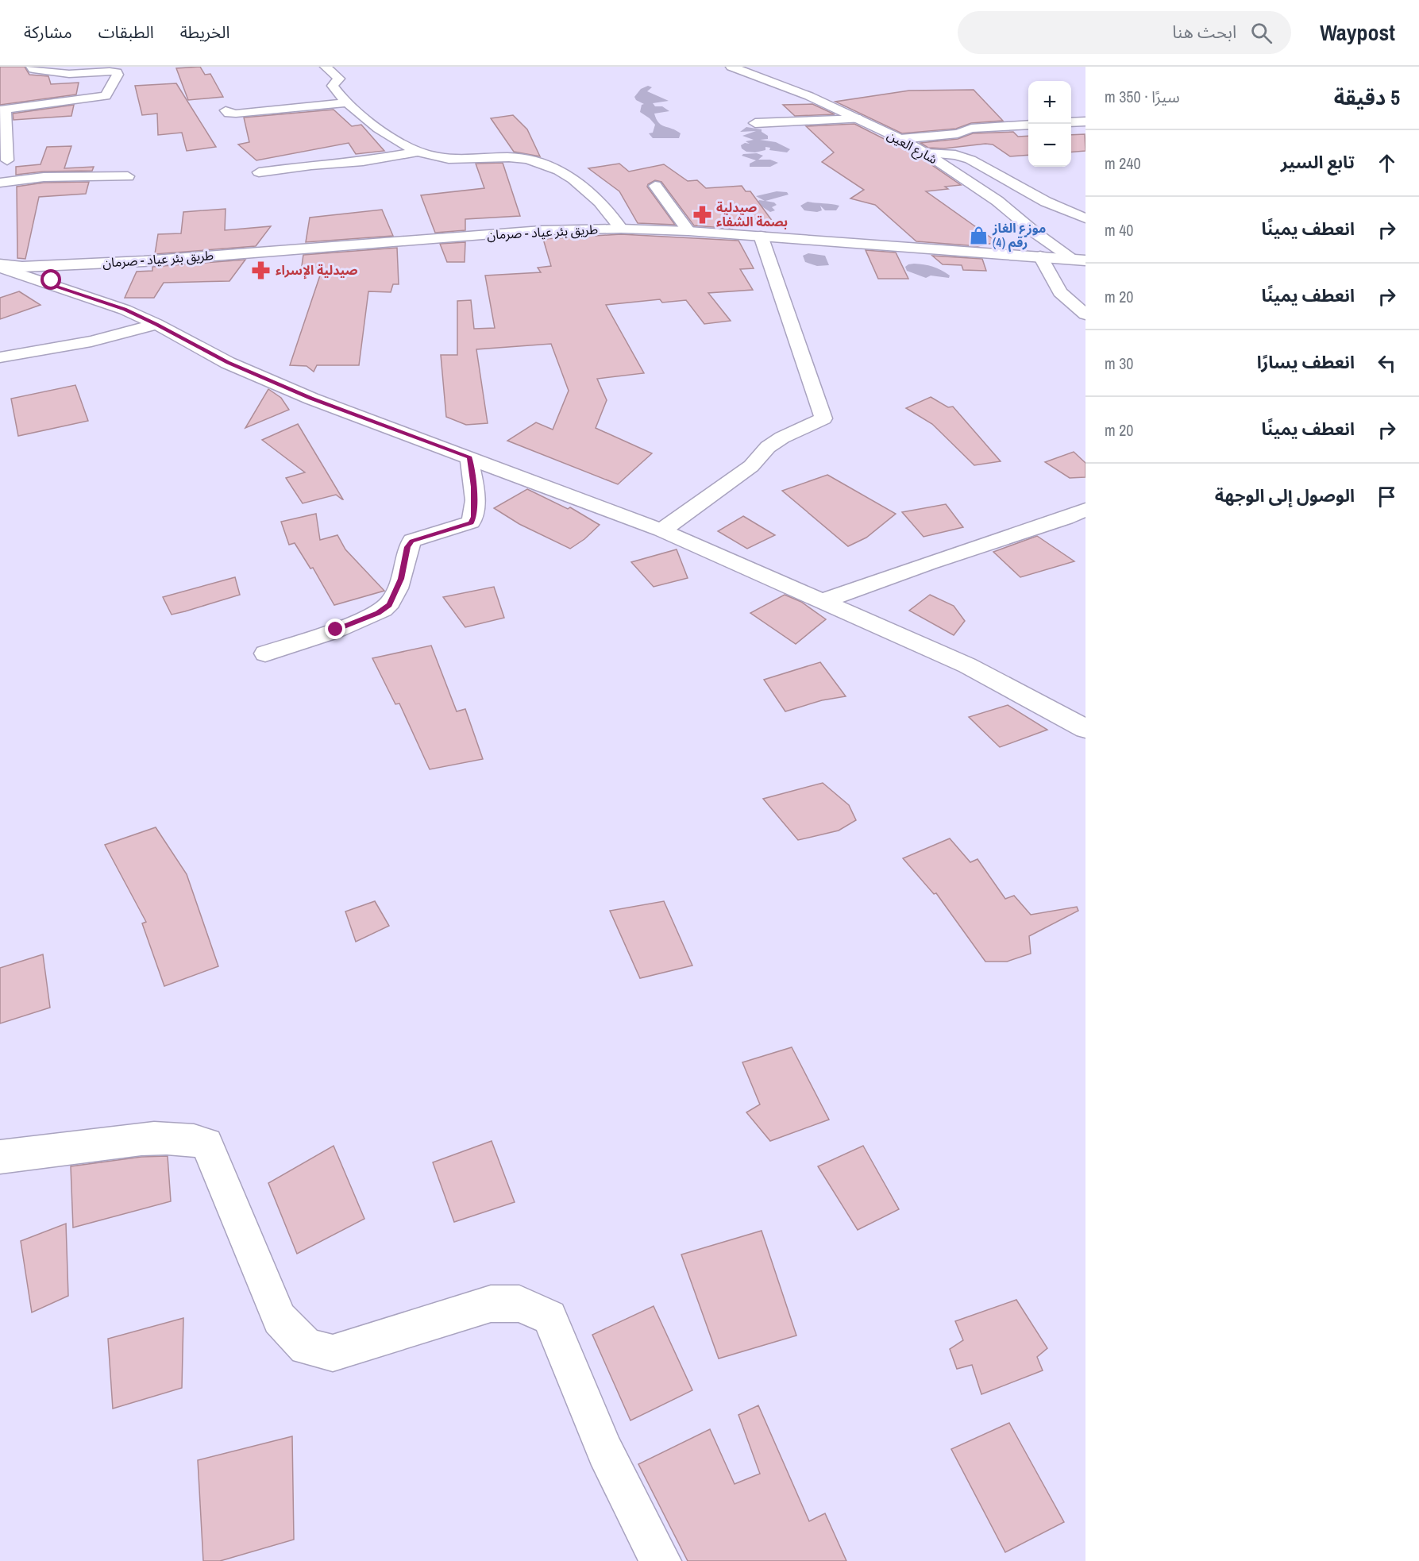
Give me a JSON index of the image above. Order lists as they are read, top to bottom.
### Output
{
  "streets": {
    "main road": ["شارع العين", "طريق بئر عياد - صرمان"]
  },
  "crossings": [
    ["شارع العين", "طريق بئر عياد - صرمان"]
  ],
  "places": {
    "pharmacy": ["صيدلية بصمة الشفاء", "صيدلية الإسراء"],
    "shop": ["موزع الغاز رقم (4)"]
  },
  "page": {
    "header": "Waypost",
    "search": "ابحث هنا",
    "nav": ["الخريطة", "الطبقات", "مشاركة"],
    "heading": ["5 دقيقة", "سيرًا · 350 m"],
    "map_buttons": ["+", "−"],
    "list": [
      ["تابع السير", "240 m"],
      ["انعطف يمينًا", "40 m"],
      ["انعطف يمينًا", "20 m"],
      ["انعطف يسارًا", "30 m"],
      ["انعطف يمينًا", "20 m"],
      "الوصول إلى الوجهة"
    ]
  }
}
